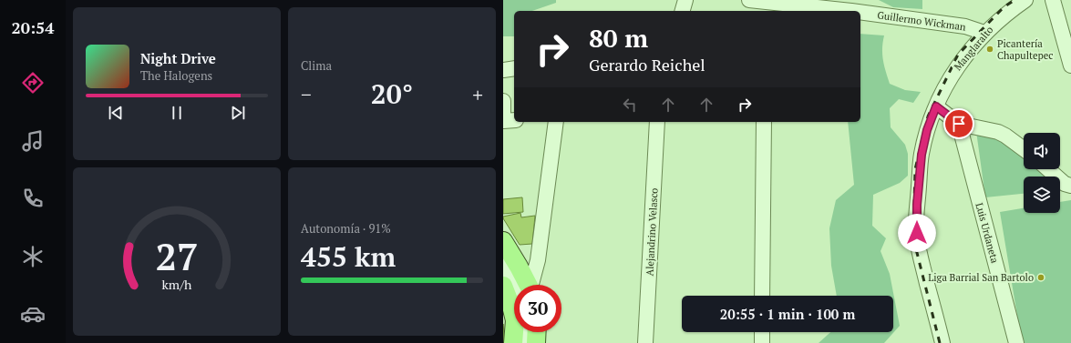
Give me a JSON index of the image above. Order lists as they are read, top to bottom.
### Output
{
  "streets": {
    "street": [
      "Guillermo Wickman",
      "Manglaralto",
      "Alejandrino Velasco",
      "Luis Urdaneta"
    ]
  },
  "crossings": [
    ["Guillermo Wickman", "Manglaralto"]
  ],
  "places": ["Picantería Chapultepec", "Liga Barrial San Bartolo"],
  "page": {
    "tabs": "20:54",
    "tile": [
      "Clima",
      ["Autonomía · 91%", "455 km"]
    ],
    "turn": ["80 m", "Gerardo Reichel"],
    "song": ["Night Drive", "The Halogens"],
    "heat": ["−", "20°", "+"],
    "limit": "30",
    "trip": "20:55 · 1 min · 100 m",
    "gauge": ["27", "km/h"]
  }
}
